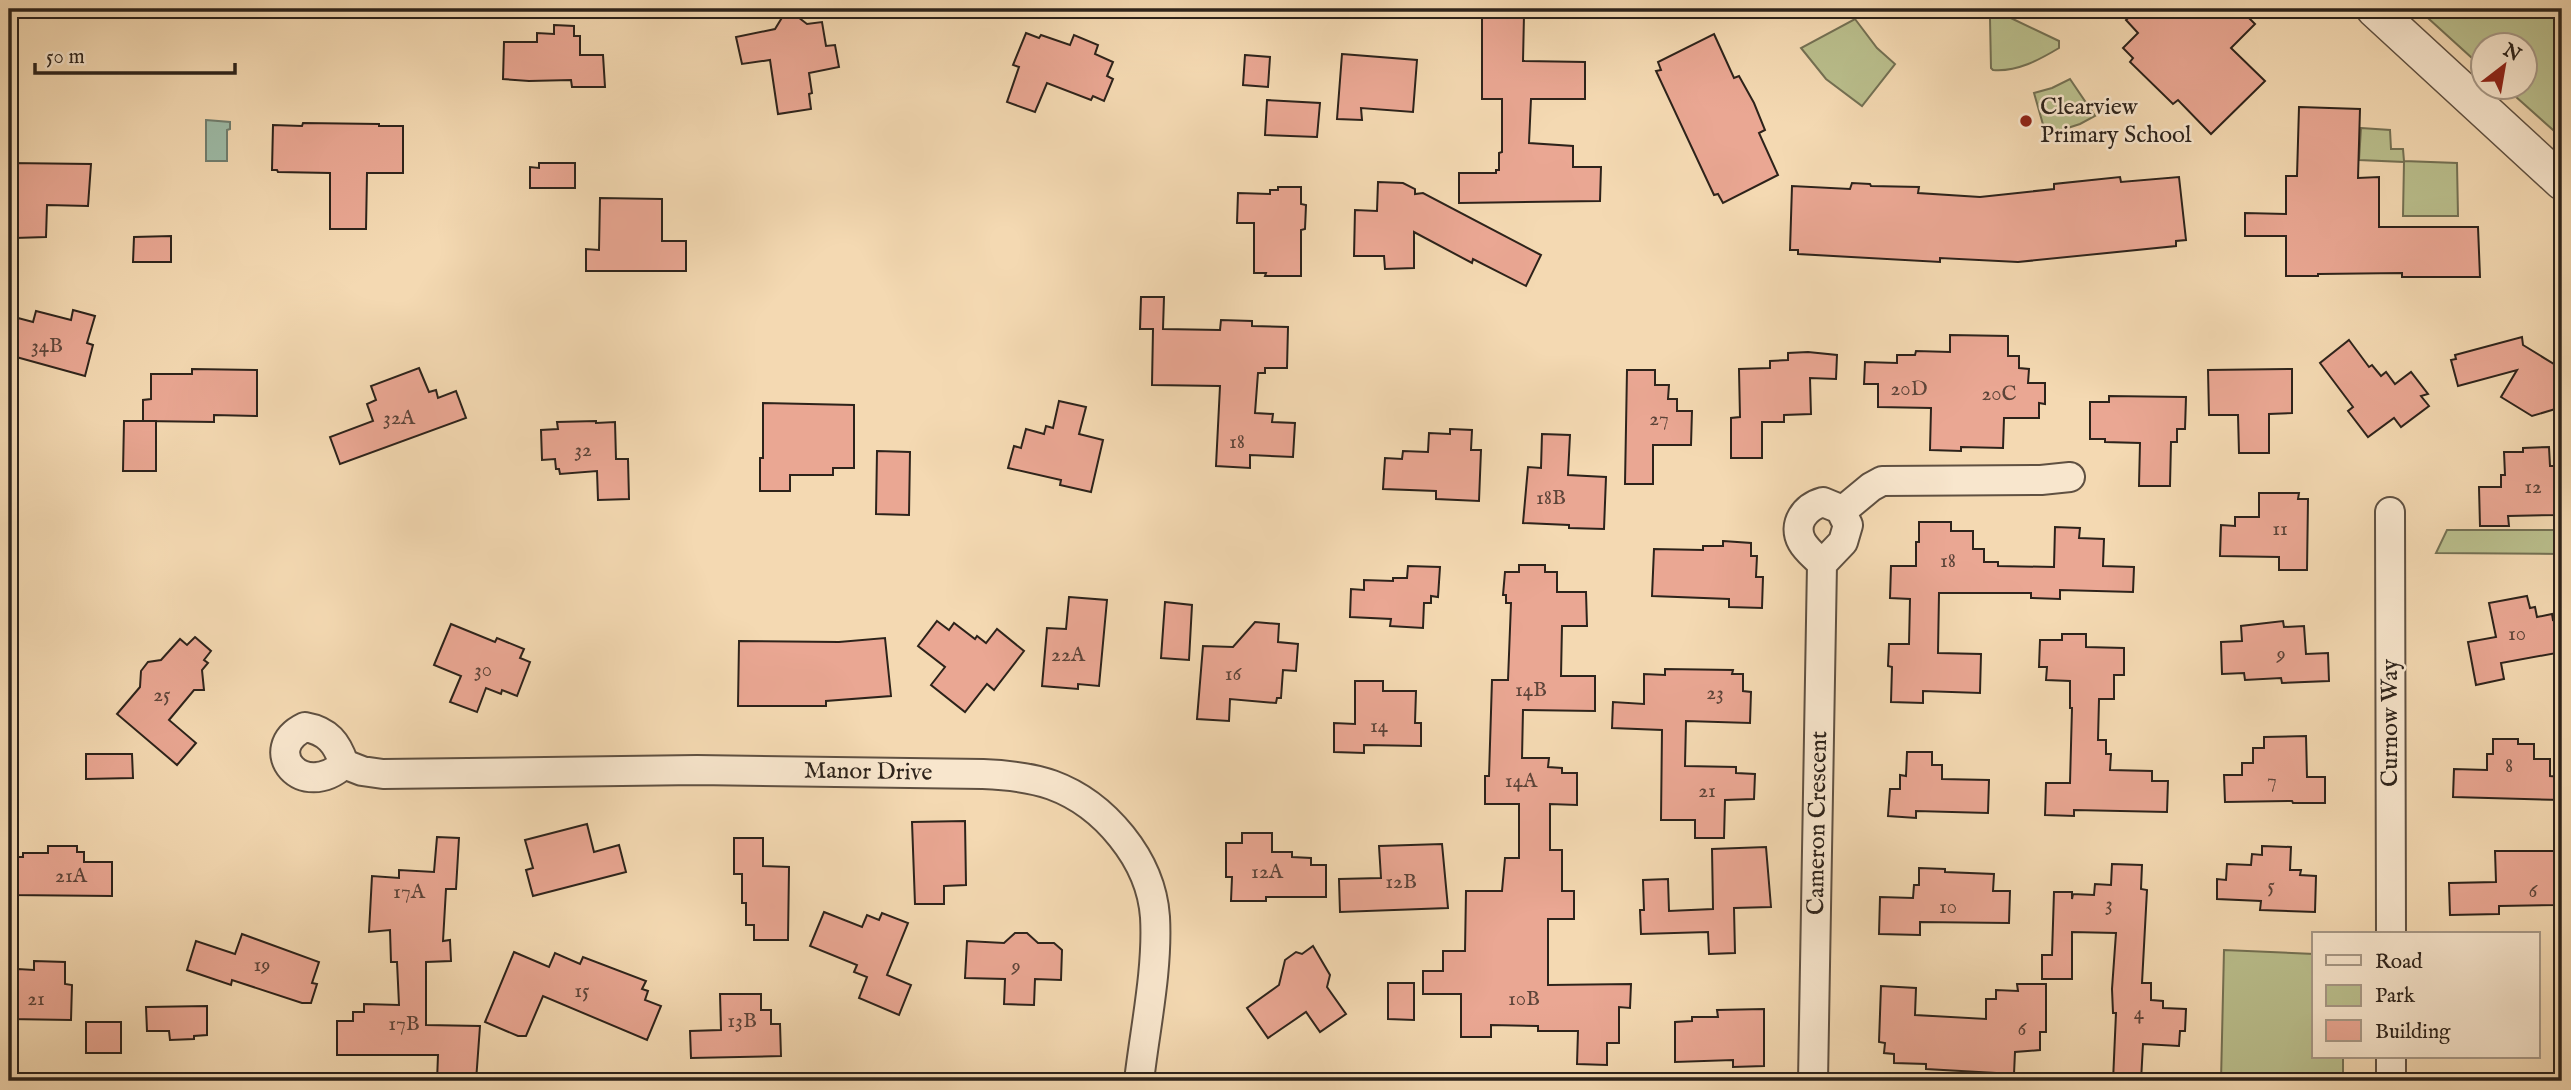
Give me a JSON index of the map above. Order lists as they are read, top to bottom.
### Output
{
  "streets": {
    "street": ["Curnow Way", "Manor Drive", "Cameron Crescent"]
  },
  "places": ["Clearview Primary School"],
  "house_numbers": [
    "34B",
    "20D",
    "20C",
    "32A",
    "27",
    "18",
    "32",
    "12",
    "18B",
    "11",
    "18",
    "10",
    "9",
    "22A",
    "30",
    "16",
    "14B",
    "23",
    "25",
    "14",
    "8",
    "14A",
    "7",
    "21",
    "12A",
    "21A",
    "12B",
    "5",
    "6",
    "17A",
    "3",
    "10",
    "19",
    "9",
    "15",
    "21",
    "10B",
    "4",
    "13B",
    "17B",
    "6"
  ],
  "legend": ["Road", "Park", "Building"],
  "scale_bar": "50 m",
  "north": "top right"
}
